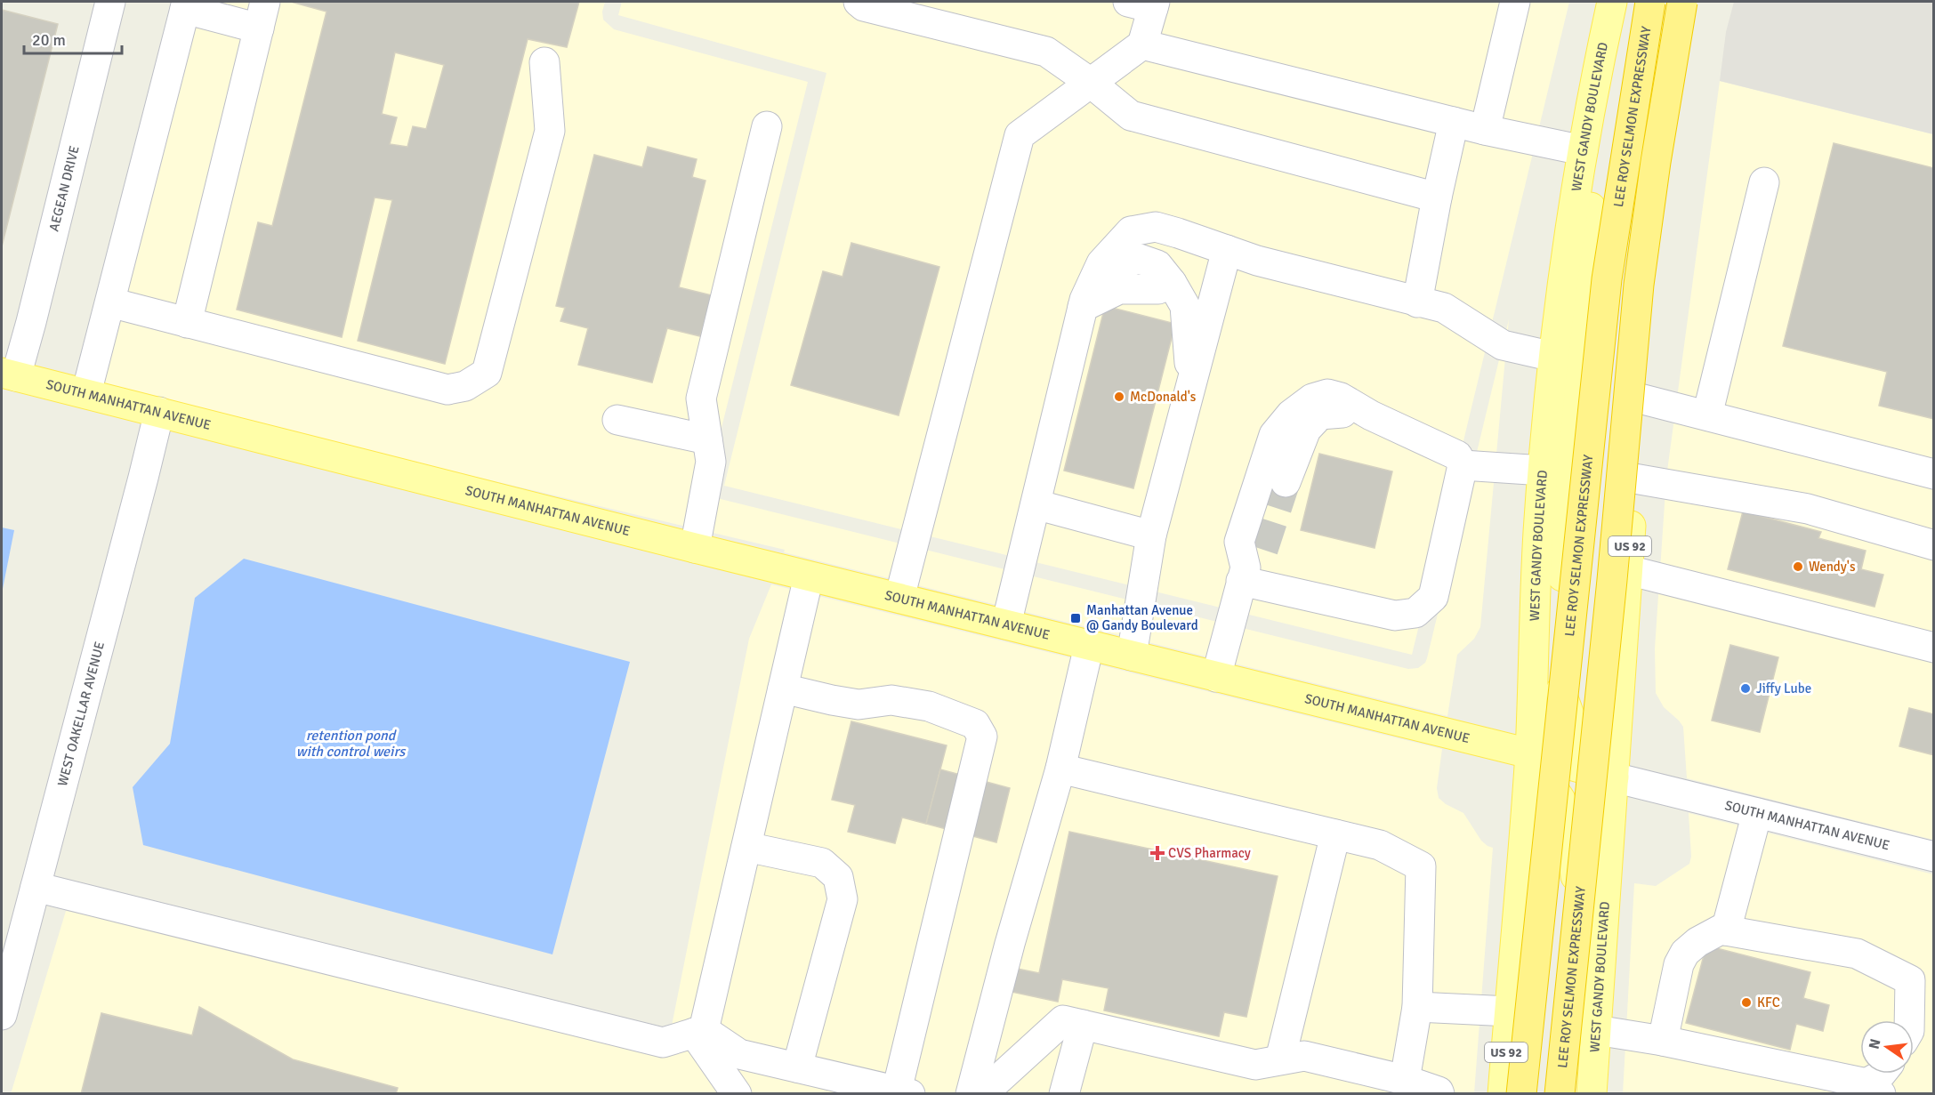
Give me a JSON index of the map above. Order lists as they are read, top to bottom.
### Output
{
  "streets": {
    "highway": ["LEE ROY SELMON EXPRESSWAY"],
    "main road": ["WEST GANDY BOULEVARD", "SOUTH MANHATTAN AVENUE", "US 92"],
    "street": ["AEGEAN DRIVE", "WEST OAKELLAR AVENUE"]
  },
  "crossings": [
    ["WEST GANDY BOULEVARD", "SOUTH MANHATTAN AVENUE"],
    ["AEGEAN DRIVE", "SOUTH MANHATTAN AVENUE"],
    ["SOUTH MANHATTAN AVENUE", "WEST OAKELLAR AVENUE"]
  ],
  "water": ["retention pond with control weirs"],
  "places": {
    "other": [
      "McDonald's",
      "Wendy's",
      "Jiffy Lube",
      "KFC"
    ],
    "transit": ["Manhattan Avenue @ Gandy Boulevard"],
    "health": ["CVS Pharmacy"]
  },
  "scale_bar": "20 m",
  "north": "left"
}
